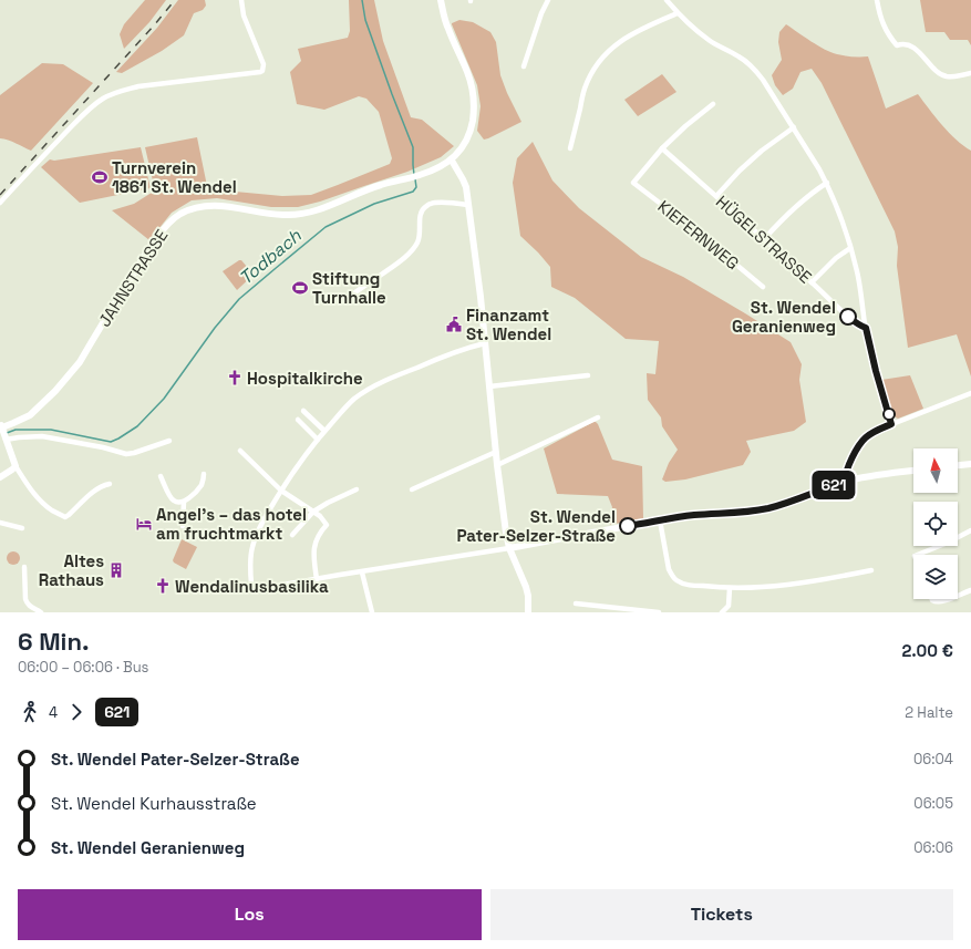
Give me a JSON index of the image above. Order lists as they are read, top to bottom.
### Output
{
  "streets": {
    "street": ["KIEFERNWEG", "HÜGELSTRASSE", "JAHNSTRASSE"]
  },
  "crossings": [
    ["KIEFERNWEG", "HÜGELSTRASSE"]
  ],
  "water": ["Todbach"],
  "places": {
    "sports": ["Turnverein 1861 St. Wendel", "Stiftung Turnhalle"],
    "other": ["St. Wendel Geranienweg", "St. Wendel Pater-Selzer-Straße"],
    "public building": ["Finanzamt St. Wendel"],
    "church": ["Hospitalkirche", "Wendalinusbasilika"],
    "hotel": ["Angel’s – das hotel am fruchtmarkt"],
    "building": ["Altes Rathaus"]
  },
  "lines": ["bus line 621"],
  "north": "top",
  "page": {
    "on_map": "621",
    "heading": ["6 Min.", "06:00 – 06:06 · Bus", "2.00 €"],
    "legs": ["4", "621", "2 Halte"],
    "list": [
      {
        "name": "St. Wendel Pater-Selzer-Straße",
        "value": "06:04"
      },
      {
        "name": "St. Wendel Kurhausstraße",
        "value": "06:05"
      },
      {
        "name": "St. Wendel Geranienweg",
        "value": "06:06"
      }
    ],
    "buttons": ["Los", "Tickets"]
  }
}
